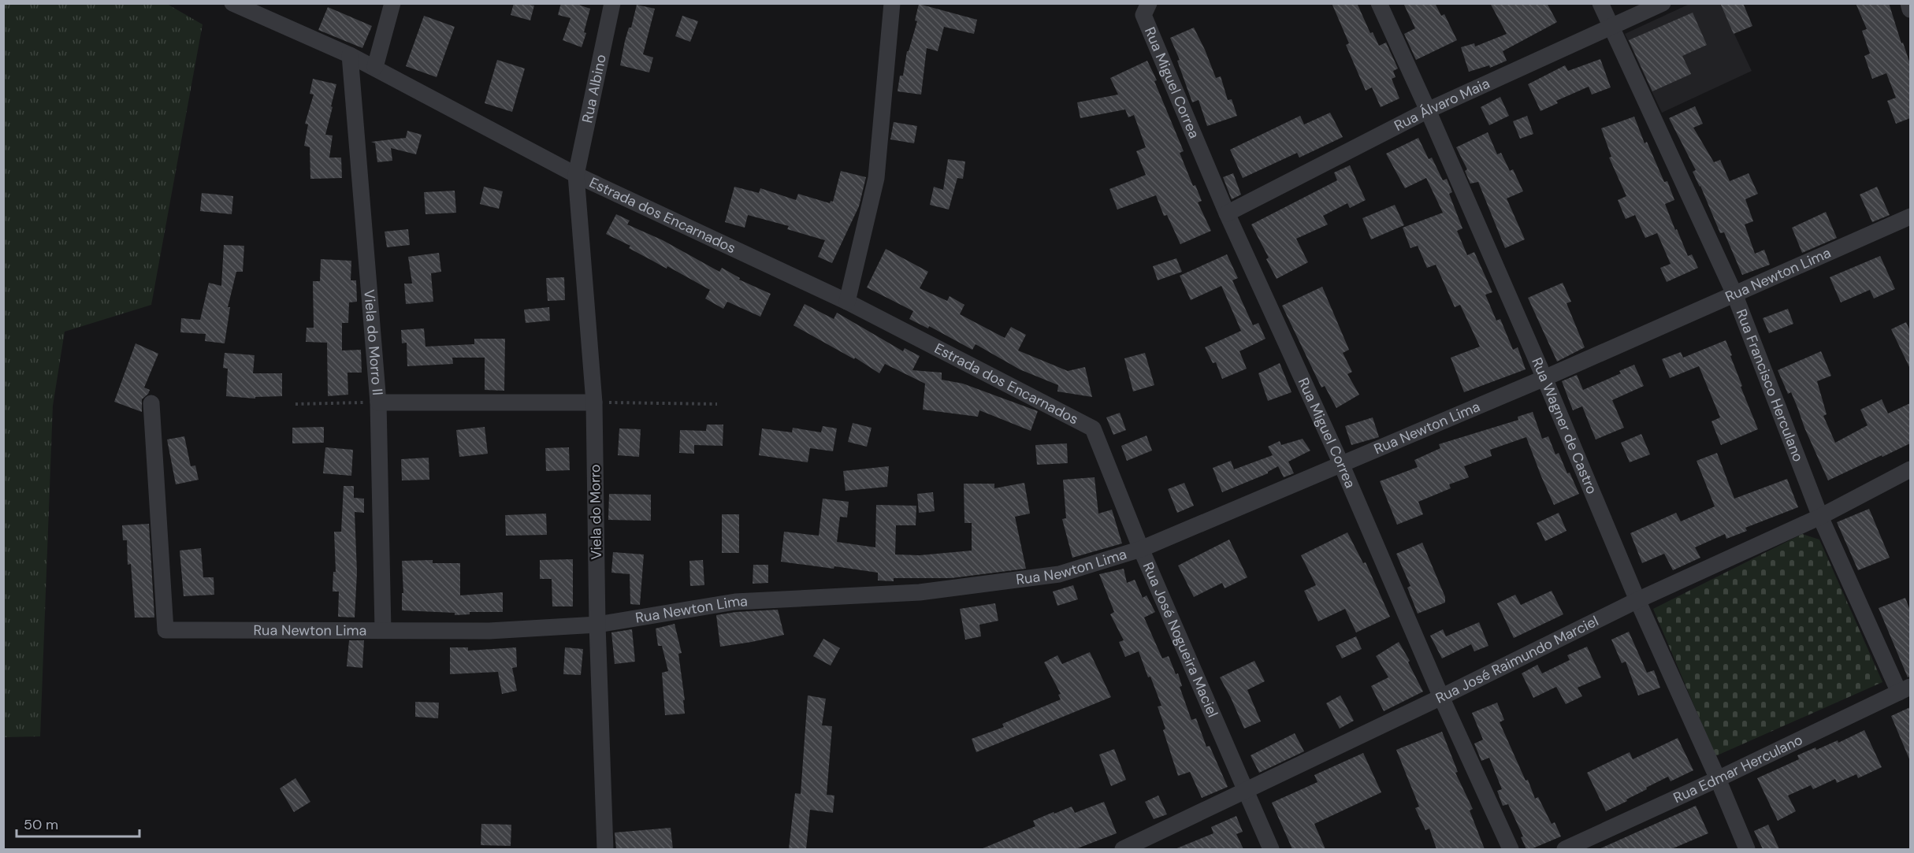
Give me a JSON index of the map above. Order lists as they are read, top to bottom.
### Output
{
  "streets": {
    "street": [
      "Rua Miguel Correa",
      "Rua Albino",
      "Rua Álvaro Maia",
      "Estrada dos Encarnados",
      "Rua Newton Lima",
      "Viela do Morro II",
      "Rua Francisco Herculano",
      "Rua Wagner de Castro",
      "Viela do Morro",
      "Rua José Nogueira Maciel",
      "Rua José Raimundo Marciel",
      "Rua Edmar Herculano"
    ]
  },
  "crossings": [
    ["Rua Miguel Correa", "Rua Álvaro Maia"],
    ["Rua Miguel Correa", "Rua Newton Lima"],
    ["Rua Miguel Correa", "Rua José Raimundo Marciel"],
    ["Rua Albino", "Estrada dos Encarnados"],
    ["Rua Albino", "Viela do Morro"],
    ["Rua Álvaro Maia", "Rua Francisco Herculano"],
    ["Rua Álvaro Maia", "Rua Wagner de Castro"],
    ["Estrada dos Encarnados", "Viela do Morro II"],
    ["Estrada dos Encarnados", "Viela do Morro"],
    ["Estrada dos Encarnados", "Rua José Nogueira Maciel"],
    ["Rua Newton Lima", "Viela do Morro II"],
    ["Rua Newton Lima", "Rua Francisco Herculano"],
    ["Rua Newton Lima", "Rua Wagner de Castro"],
    ["Rua Newton Lima", "Viela do Morro"],
    ["Rua Newton Lima", "Rua José Nogueira Maciel"],
    ["Rua Francisco Herculano", "Rua José Raimundo Marciel"],
    ["Rua Francisco Herculano", "Rua Edmar Herculano"],
    ["Rua Wagner de Castro", "Rua José Raimundo Marciel"],
    ["Rua Wagner de Castro", "Rua Edmar Herculano"],
    ["Rua José Nogueira Maciel", "Rua José Raimundo Marciel"]
  ],
  "scale_bar": "50 m"
}
